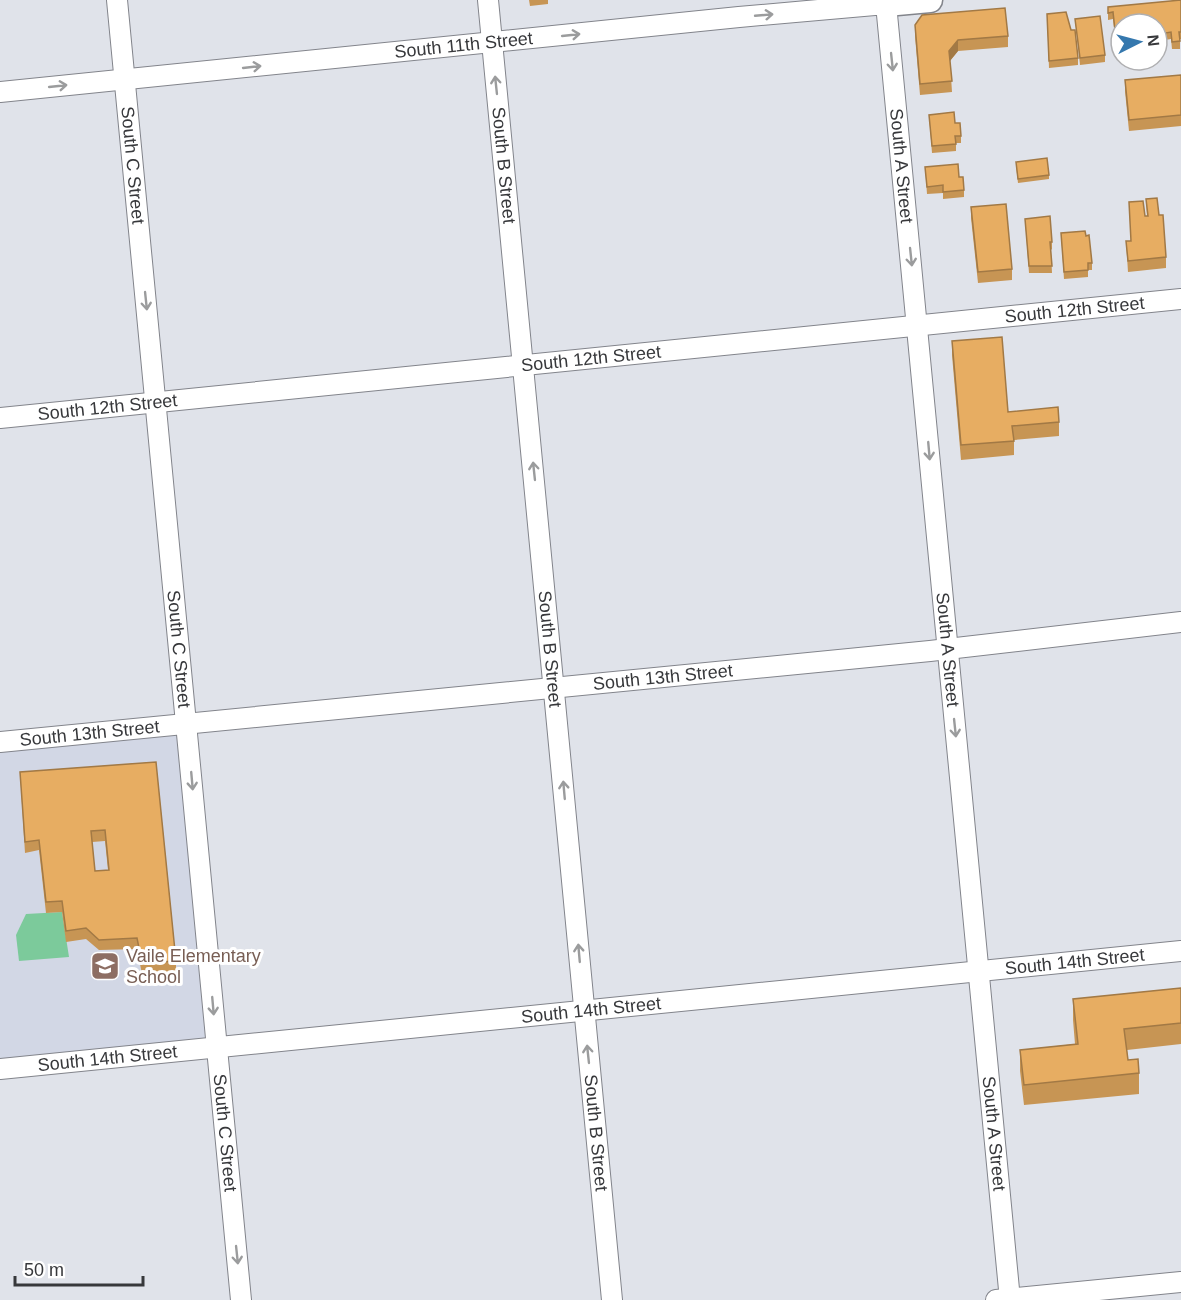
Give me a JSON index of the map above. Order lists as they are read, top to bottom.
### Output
{
  "streets": {
    "main road": ["South 11th Street"],
    "street": [
      "South C Street",
      "South B Street",
      "South A Street",
      "South 12th Street",
      "South 13th Street",
      "South 14th Street"
    ]
  },
  "crossings": [
    ["South 11th Street", "South C Street"],
    ["South 11th Street", "South B Street"],
    ["South 11th Street", "South A Street"],
    ["South C Street", "South 12th Street"],
    ["South C Street", "South 13th Street"],
    ["South C Street", "South 14th Street"],
    ["South B Street", "South 12th Street"],
    ["South B Street", "South 13th Street"],
    ["South B Street", "South 14th Street"],
    ["South A Street", "South 12th Street"],
    ["South A Street", "South 13th Street"],
    ["South A Street", "South 14th Street"]
  ],
  "one_way": [
    "South 11th Street",
    "South C Street",
    "South B Street",
    "South A Street"
  ],
  "places": {
    "school or university": ["Vaile Elementary School"]
  },
  "scale_bar": "50 m",
  "north": "right"
}
